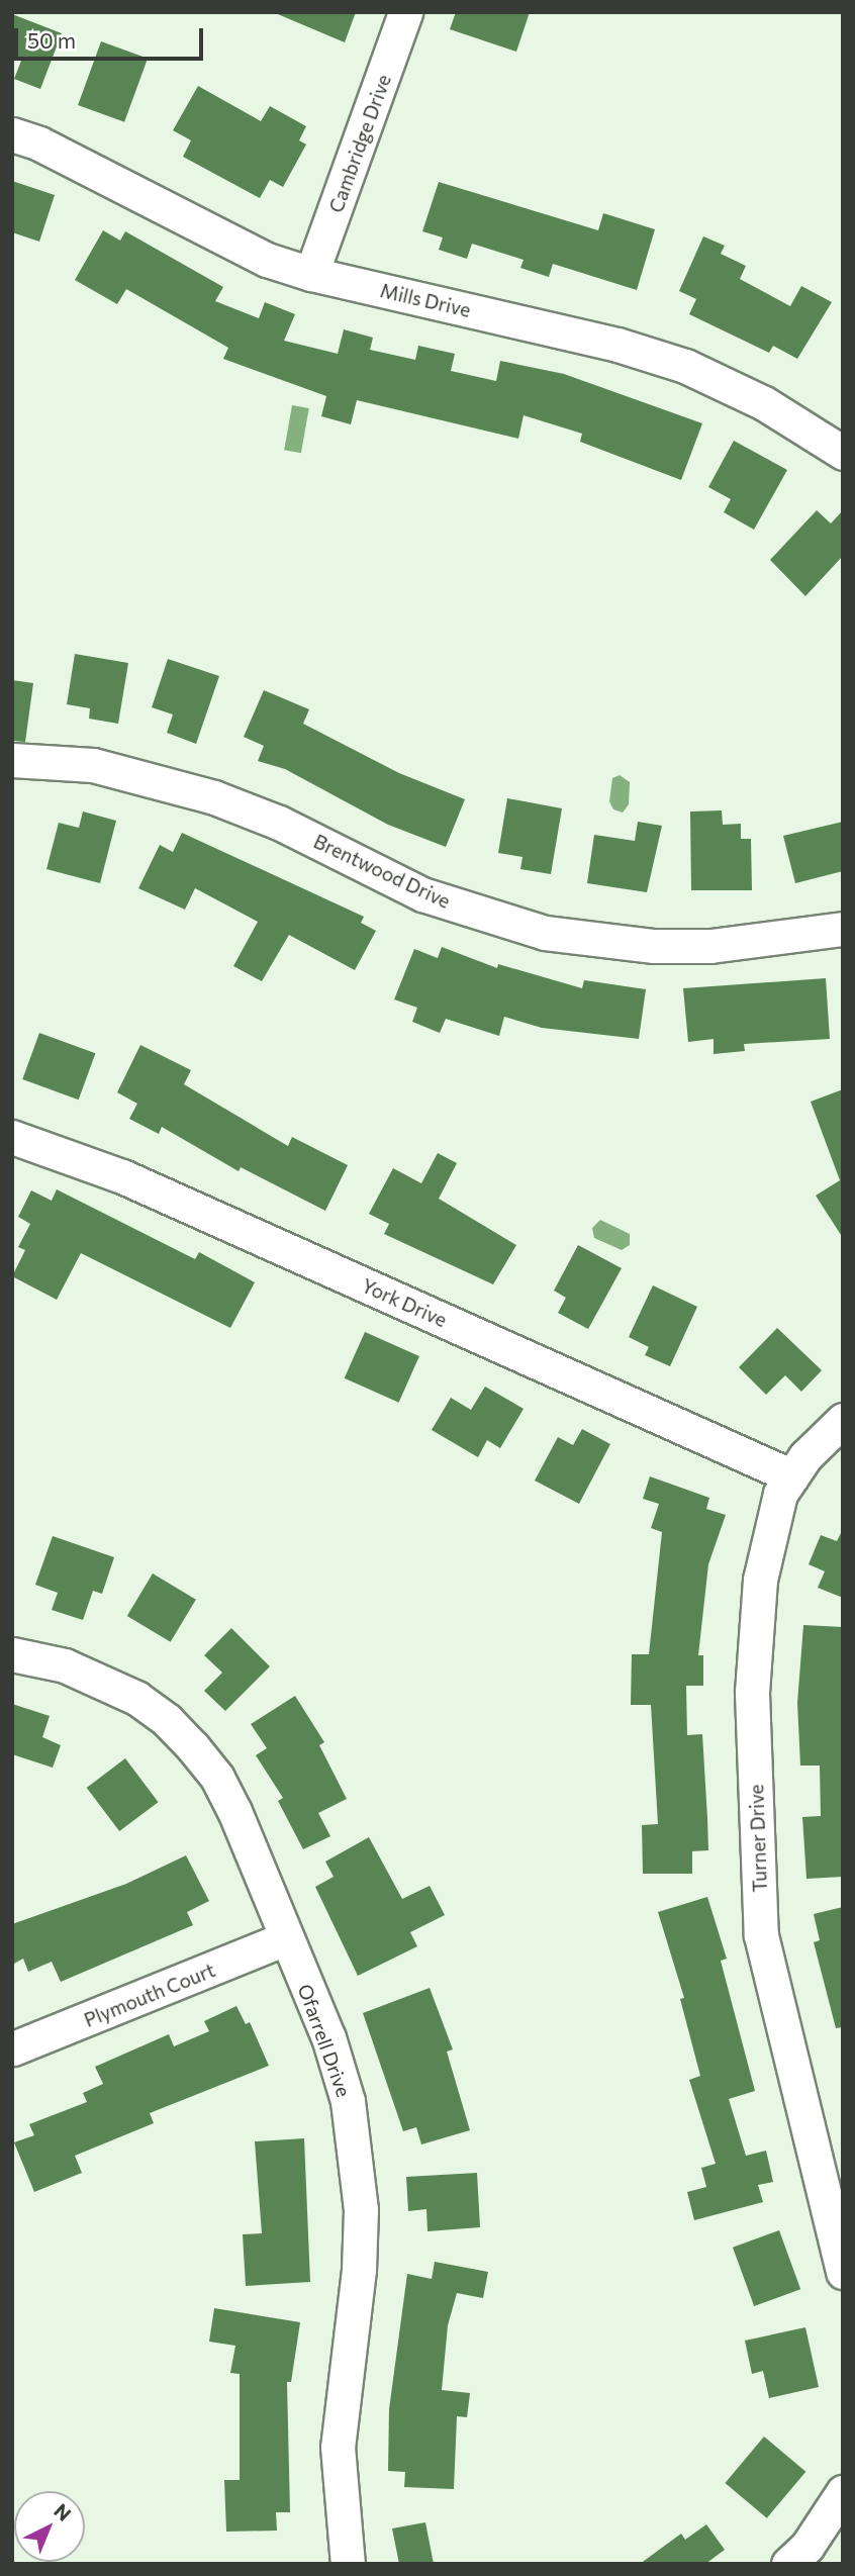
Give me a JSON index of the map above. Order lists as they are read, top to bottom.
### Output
{
  "streets": {
    "street": [
      "Cambridge Drive",
      "Mills Drive",
      "Brentwood Drive",
      "York Drive",
      "Turner Drive",
      "Plymouth Court",
      "Ofarrell Drive"
    ]
  },
  "crossings": [
    ["Cambridge Drive", "Mills Drive"],
    ["York Drive", "Turner Drive"],
    ["Plymouth Court", "Ofarrell Drive"]
  ],
  "scale_bar": "50 m",
  "north": "top right"
}
